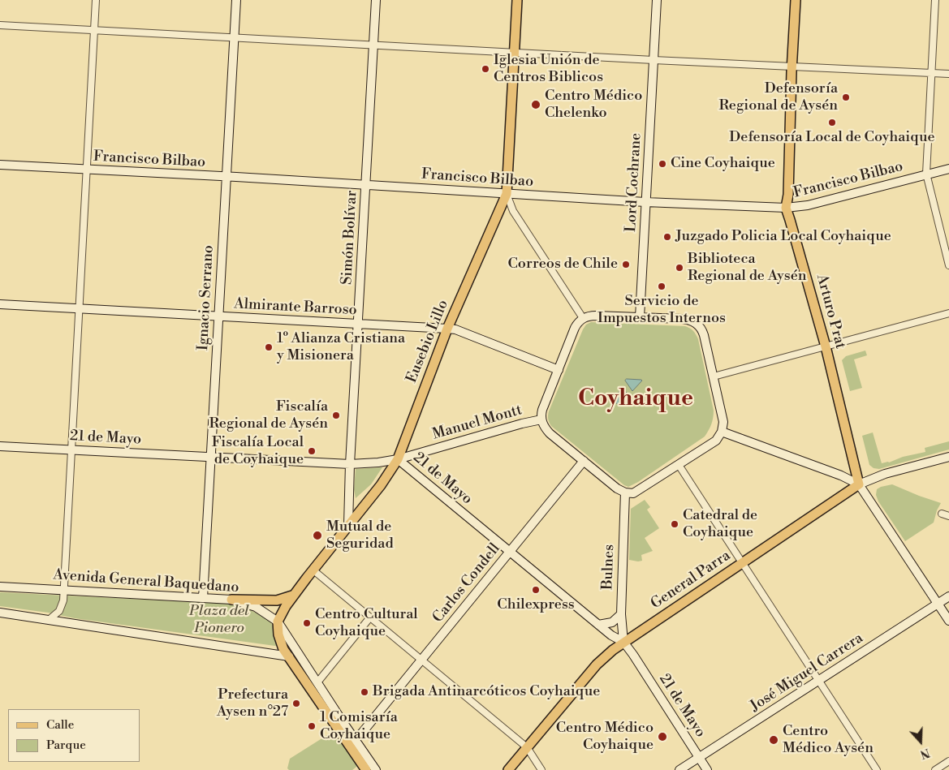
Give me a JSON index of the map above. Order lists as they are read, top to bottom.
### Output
{
  "streets": {
    "main road": [
      "Arturo Prat",
      "Eusebio Lillo",
      "General Parra",
      "Avenida General Baquedano"
    ],
    "street": [
      "Francisco Bilbao",
      "Lord Cochrane",
      "Simón Bolívar",
      "Ignacio Serrano",
      "Almirante Barroso",
      "Manuel Montt",
      "21 de Mayo",
      "Bulnes",
      "Carlos Condell",
      "José Miguel Carrera"
    ]
  },
  "crossings": [
    ["Francisco Bilbao", "Lord Cochrane"],
    ["Francisco Bilbao", "Simón Bolívar"],
    ["Francisco Bilbao", "Ignacio Serrano"],
    ["Francisco Bilbao", "Arturo Prat"],
    ["Francisco Bilbao", "Eusebio Lillo"],
    ["Simón Bolívar", "Almirante Barroso"],
    ["Simón Bolívar", "Eusebio Lillo"],
    ["Simón Bolívar", "21 de Mayo"],
    ["Ignacio Serrano", "Almirante Barroso"],
    ["Ignacio Serrano", "21 de Mayo"],
    ["Ignacio Serrano", "Avenida General Baquedano"],
    ["Almirante Barroso", "Eusebio Lillo"],
    ["Arturo Prat", "General Parra"],
    ["Eusebio Lillo", "Manuel Montt"],
    ["Eusebio Lillo", "21 de Mayo"],
    ["Eusebio Lillo", "Avenida General Baquedano"],
    ["Manuel Montt", "21 de Mayo"],
    ["21 de Mayo", "Bulnes"],
    ["21 de Mayo", "General Parra"],
    ["21 de Mayo", "Carlos Condell"],
    ["21 de Mayo", "José Miguel Carrera"],
    ["Bulnes", "General Parra"],
    ["Avenida General Baquedano", "Carlos Condell"]
  ],
  "districts": ["Coyhaique"],
  "parks": ["Plaza del Pionero"],
  "places": [
    "Iglesia Unión de Centros Biblicos",
    "Defensoría Regional de Aysén",
    "Centro Médico Chelenko",
    "Defensoría Local de Coyhaique",
    "Cine Coyhaique",
    "Juzgado Policia Local Coyhaique",
    "Correos de Chile",
    "Biblioteca Regional de Aysén",
    "Servicio de Impuestos Internos",
    "1º Alianza Cristiana y Misionera",
    "Fiscalía Regional de Aysén",
    "Fiscalía Local de Coyhaique",
    "Catedral de Coyhaique",
    "Mutual de Seguridad",
    "Chilexpress",
    "Centro Cultural Coyhaique",
    "Brigada Antinarcóticos Coyhaique",
    "Prefectura Aysen n°27",
    "1 Comisaría Coyhaique",
    "Centro Médico Coyhaique",
    "Centro Médico Aysén"
  ],
  "legend": ["Calle", "Parque"],
  "north": "bottom"
}
